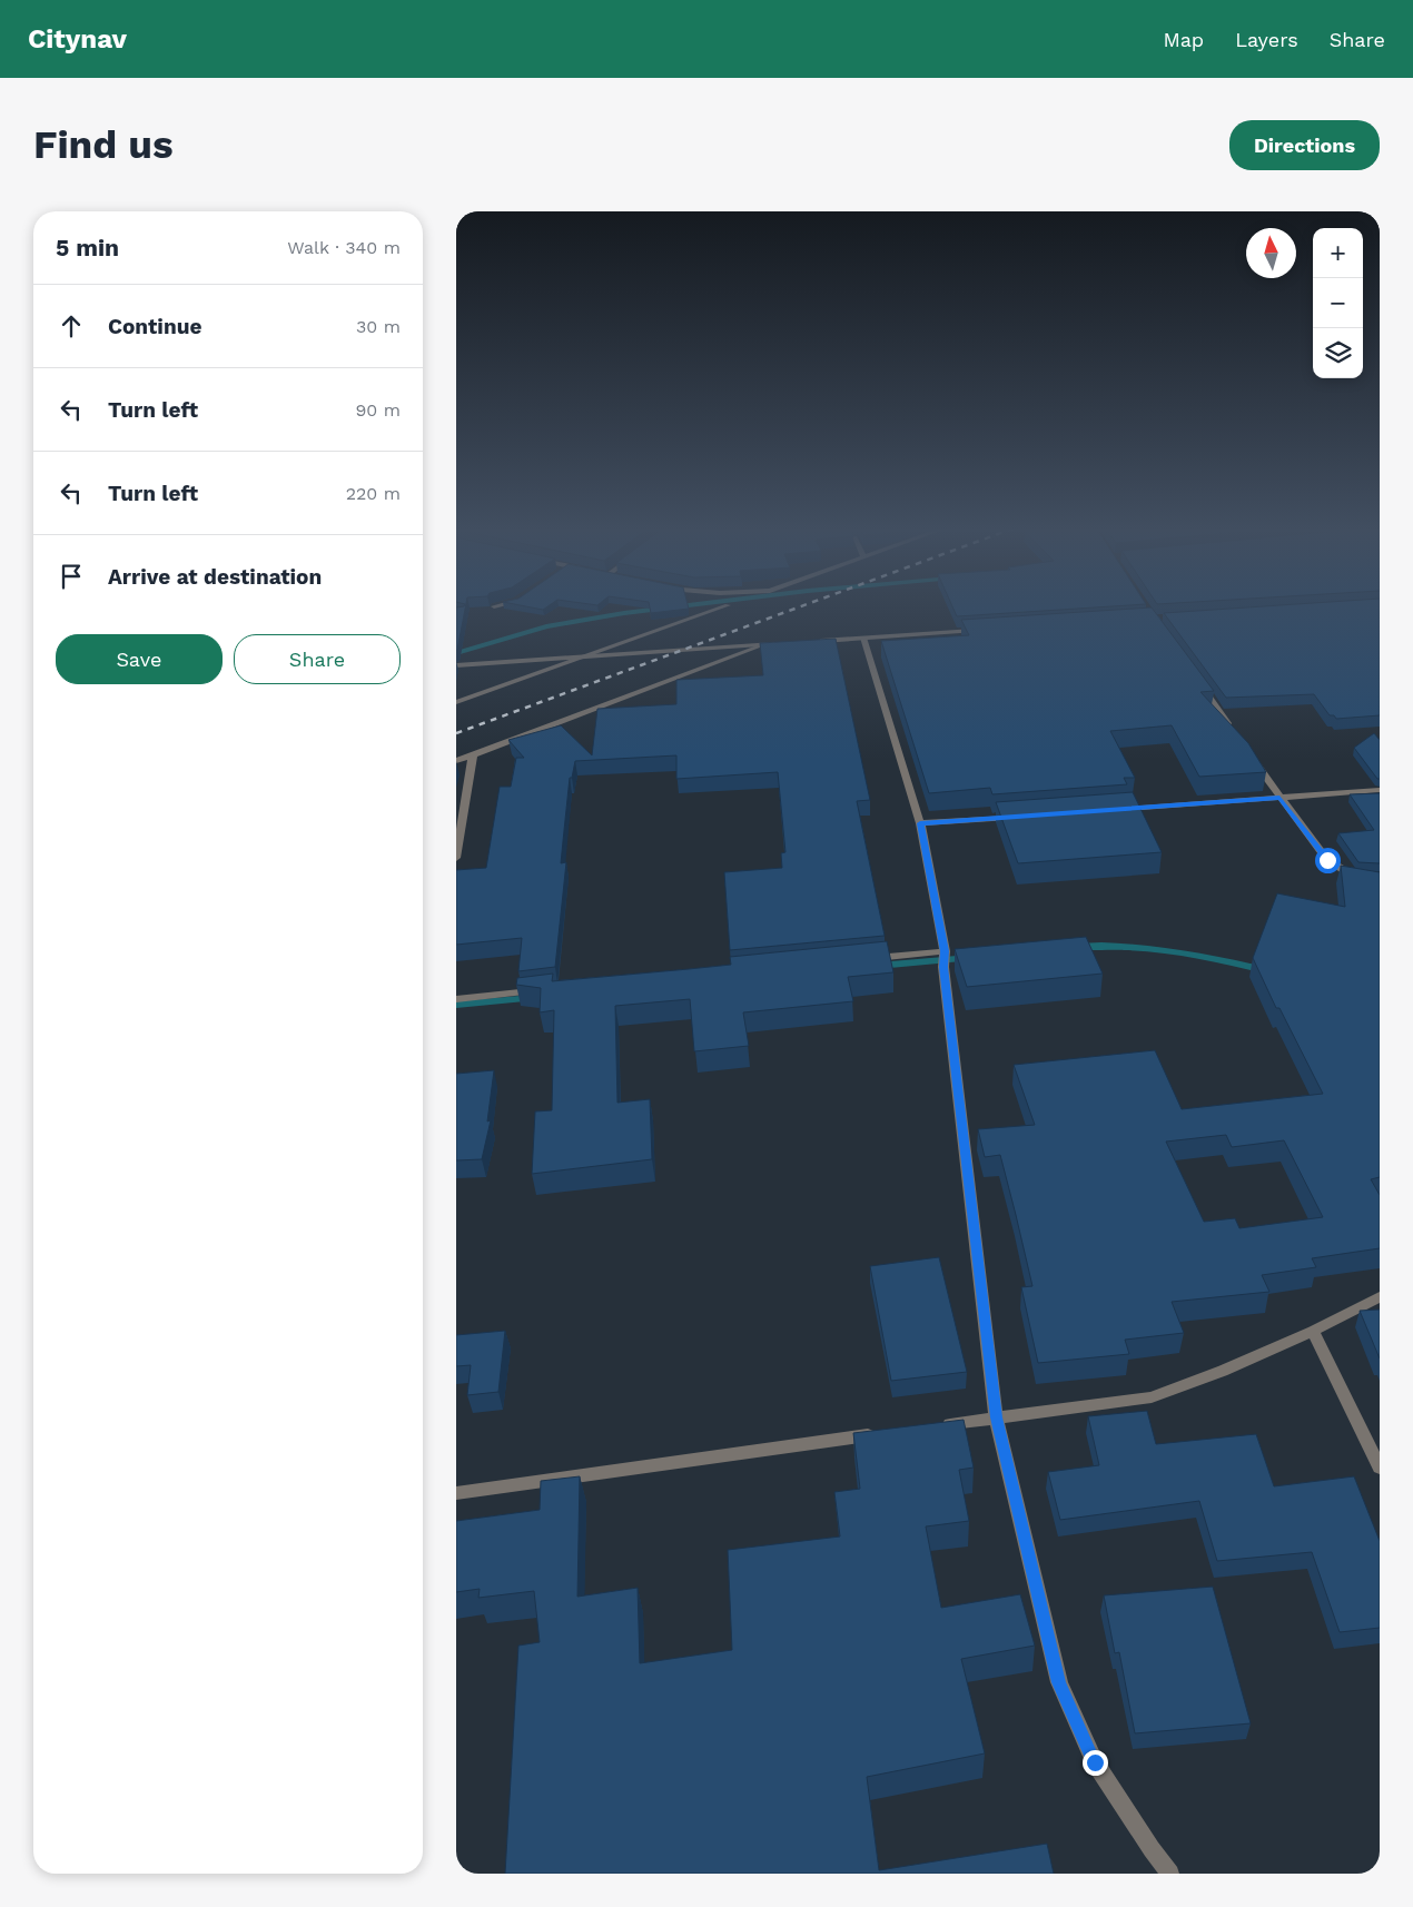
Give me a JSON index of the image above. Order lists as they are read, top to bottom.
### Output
{
  "north": "top",
  "page": {
    "header": "Citynav",
    "nav": ["Map", "Layers", "Share"],
    "buttons": [
      "Directions",
      ["Save", "Share"]
    ],
    "title": "Find us",
    "heading": ["5 min", "Walk · 340 m"],
    "map_buttons": ["+", "−"],
    "list": [
      ["Continue", "30 m"],
      ["Turn left", "90 m"],
      ["Turn left", "220 m"],
      "Arrive at destination"
    ]
  }
}
